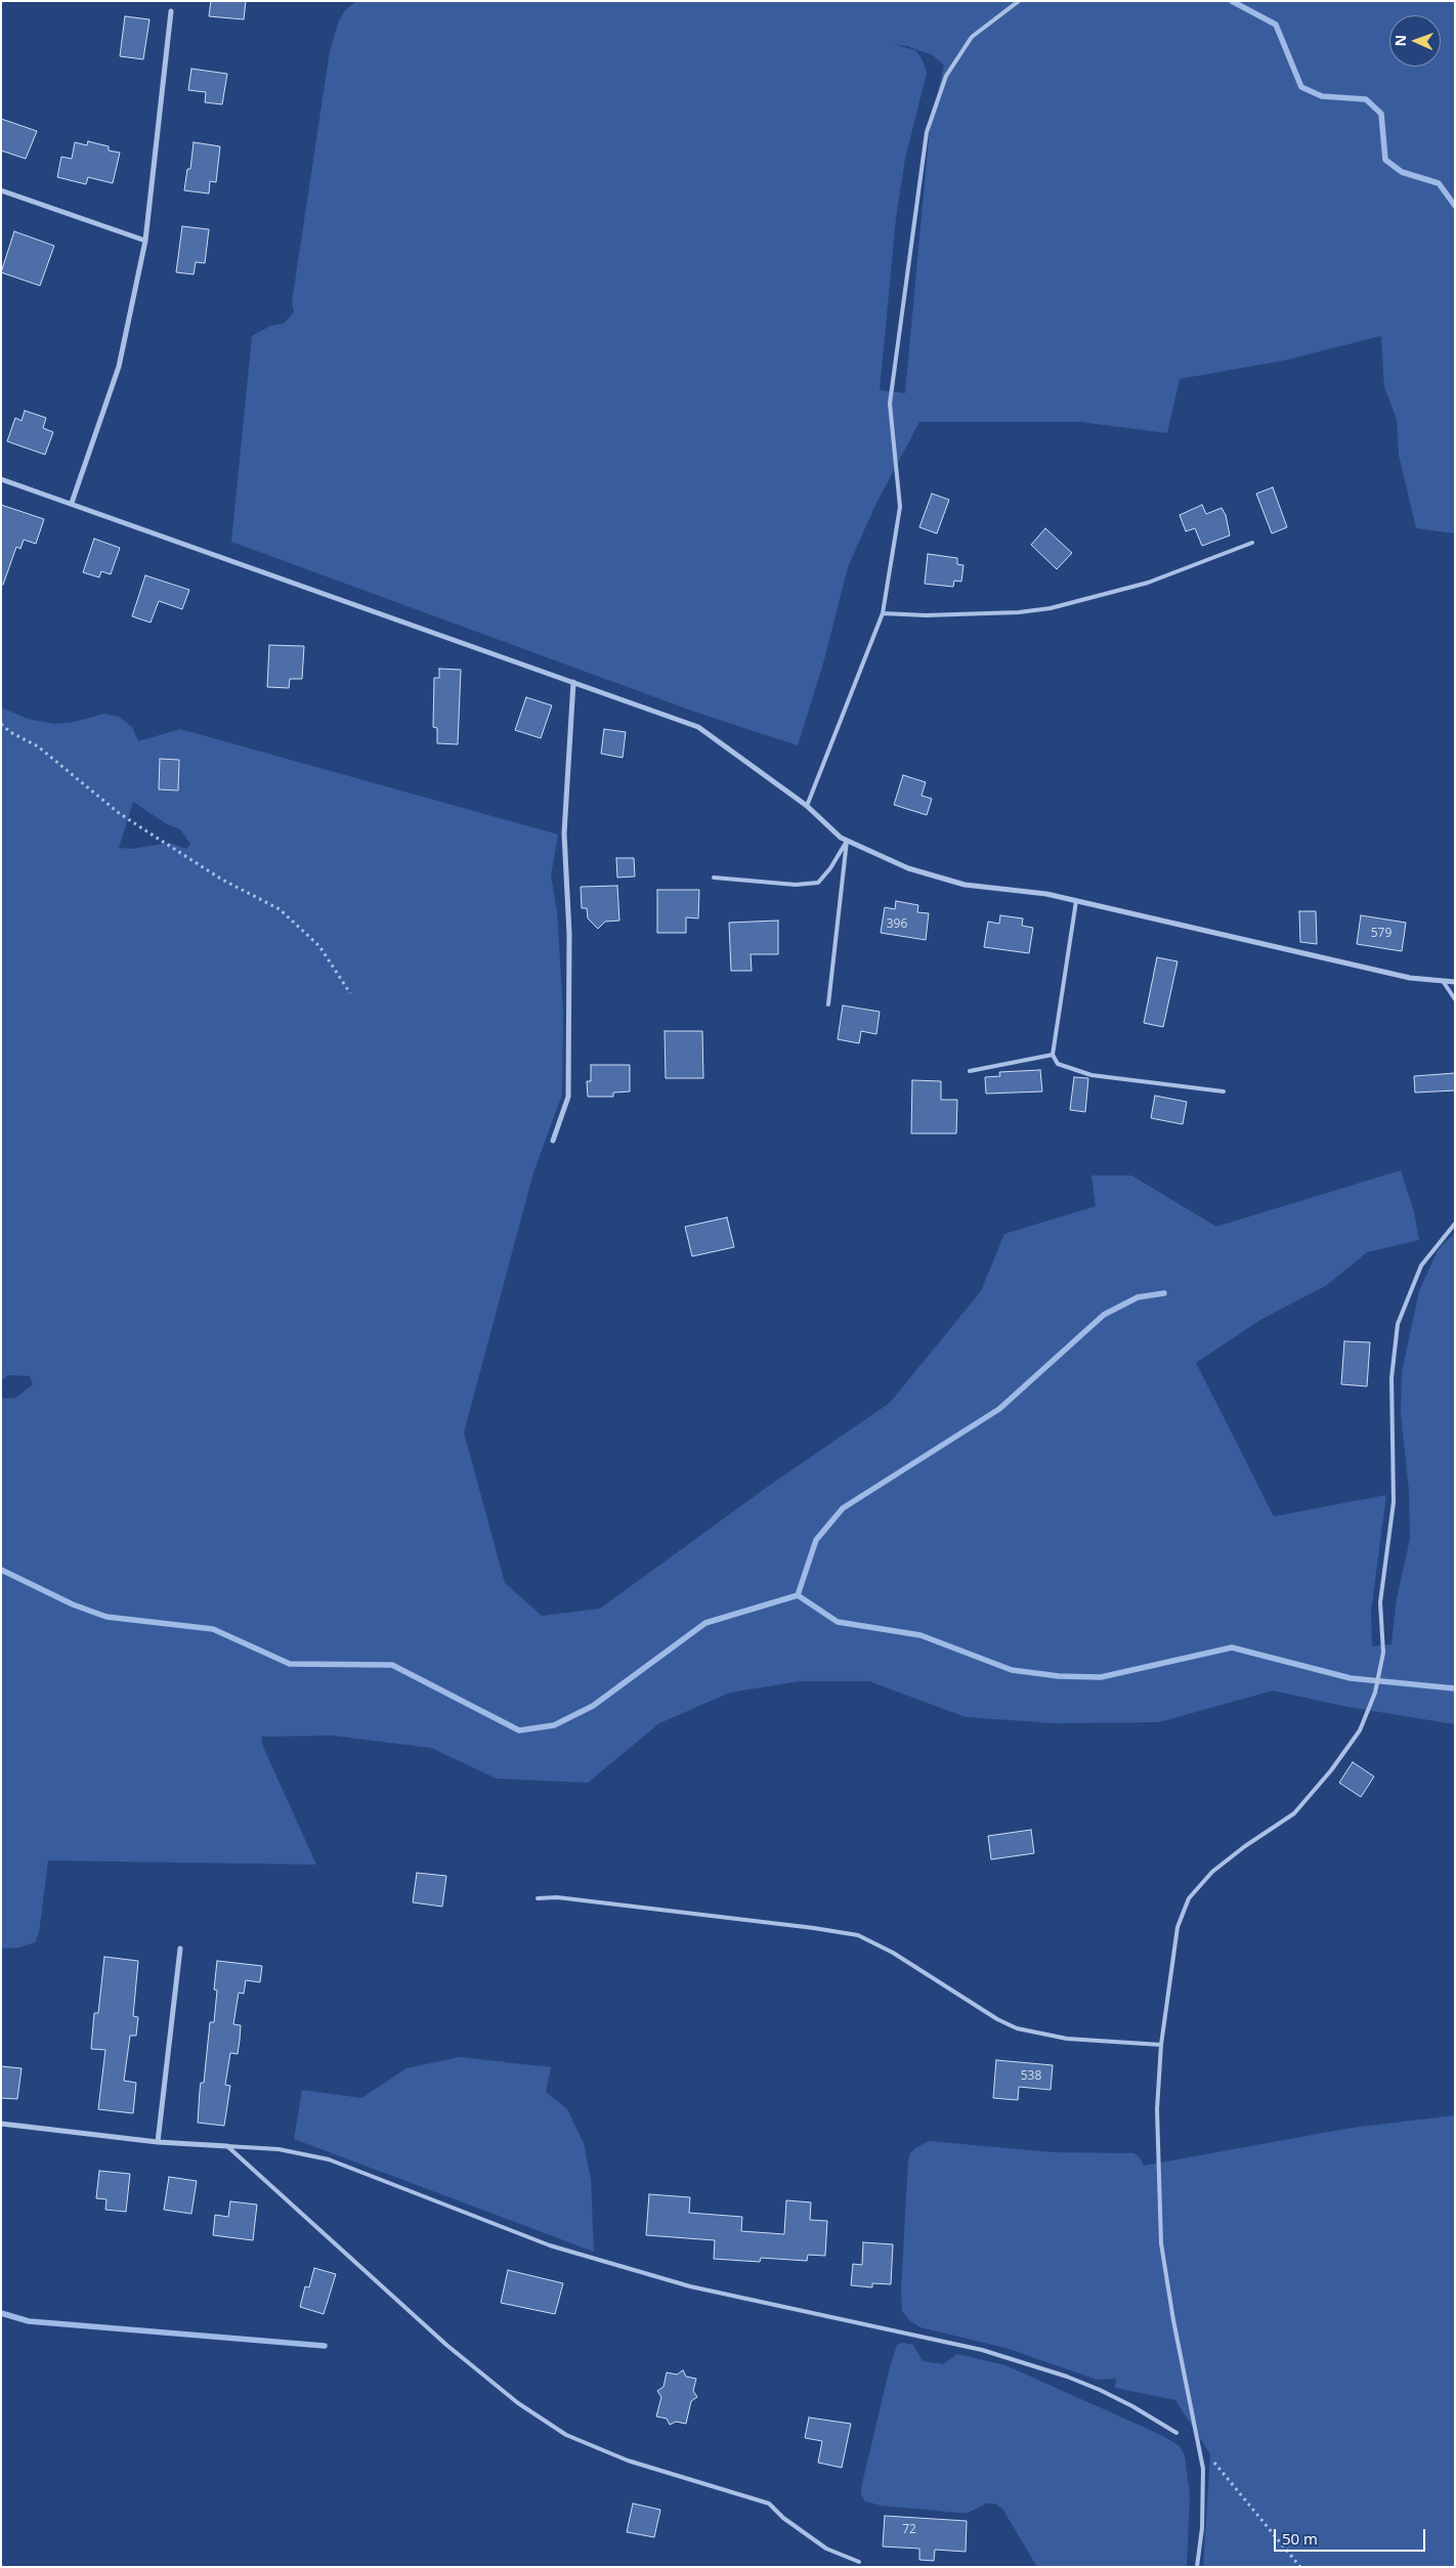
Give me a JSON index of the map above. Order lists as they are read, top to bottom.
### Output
{
  "house_numbers": [
    "396",
    "579",
    "538",
    "72"
  ],
  "scale_bar": "50 m",
  "north": "left"
}
